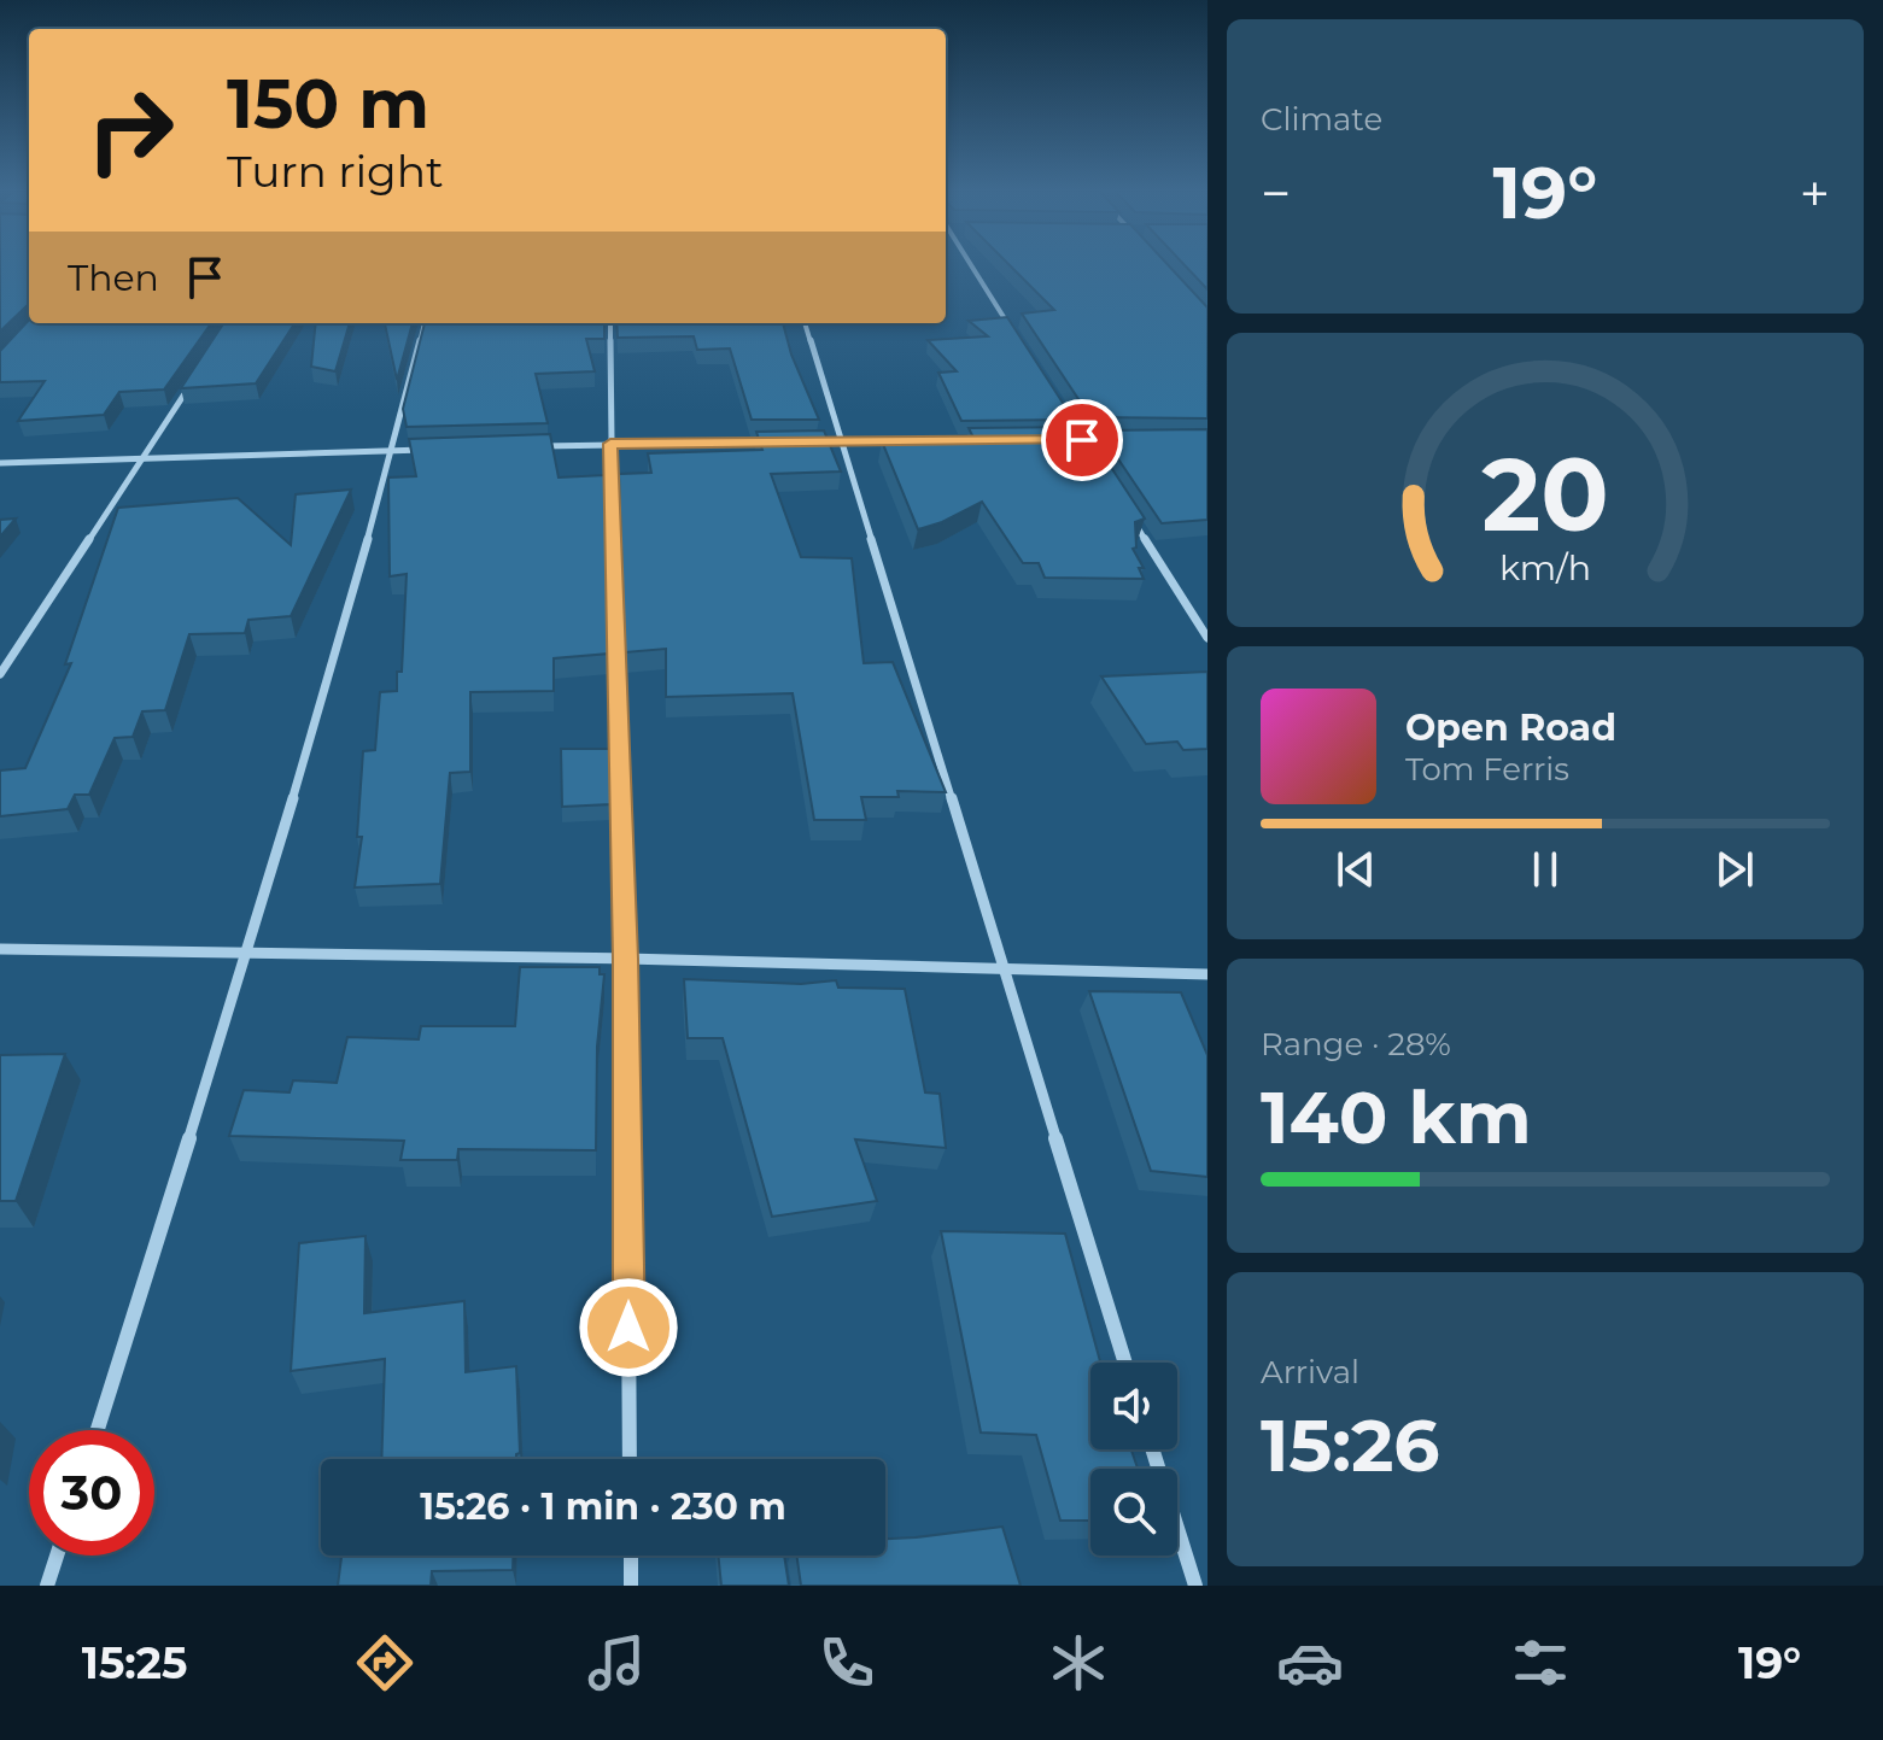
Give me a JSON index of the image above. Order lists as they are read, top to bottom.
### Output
{
  "page": {
    "tile": [
      "Climate",
      ["Range · 28%", "140 km"],
      ["Arrival", "15:26"]
    ],
    "turn": ["150 m", "Turn right"],
    "heat": ["−", "19°", "+"],
    "then": "Then",
    "song": ["Open Road", "Tom Ferris"],
    "limit": "30",
    "trip": "15:26 · 1 min · 230 m",
    "tabs": ["15:25", "19°"],
    "gauge": ["20", "km/h"]
  }
}
